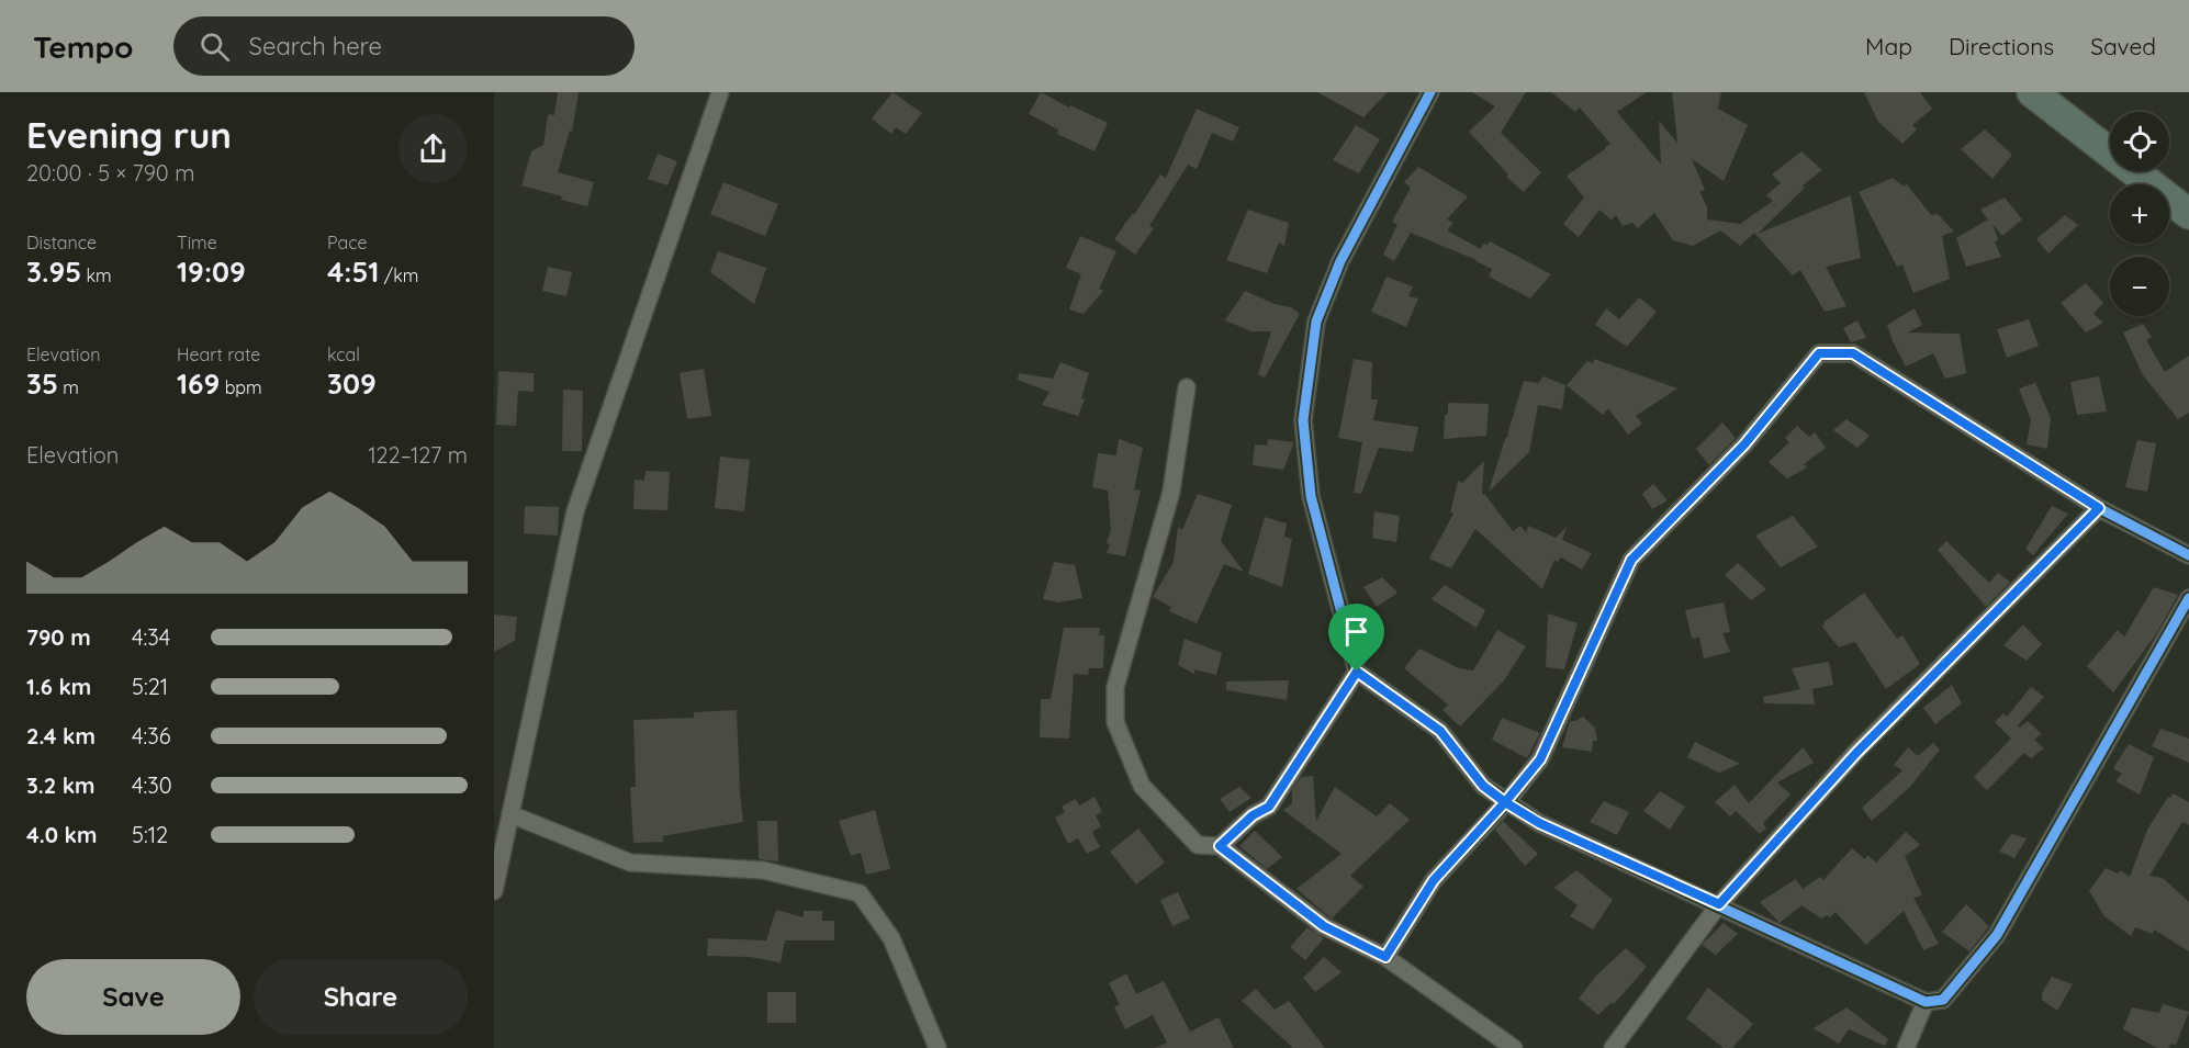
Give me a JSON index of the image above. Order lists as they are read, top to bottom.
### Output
{
  "page": {
    "header": "Tempo",
    "search": "Search here",
    "nav": ["Map", "Directions", "Saved"],
    "heading": ["Evening run", "20:00 · 5 × 790 m"],
    "map_buttons": ["+", "−"],
    "stats": [
      ["Distance", "3.95 km"],
      ["Time", "19:09"],
      ["Pace", "4:51 /km"],
      ["Elevation", "35 m"],
      ["Heart rate", "169 bpm"],
      ["kcal", "309"]
    ],
    "chart": ["Elevation", "122–127 m"],
    "list": [
      {
        "name": "790 m",
        "note": "4:34"
      },
      {
        "name": "1.6 km",
        "note": "5:21"
      },
      {
        "name": "2.4 km",
        "note": "4:36"
      },
      {
        "name": "3.2 km",
        "note": "4:30"
      },
      {
        "name": "4.0 km",
        "note": "5:12"
      }
    ],
    "buttons": ["Save", "Share"]
  }
}
